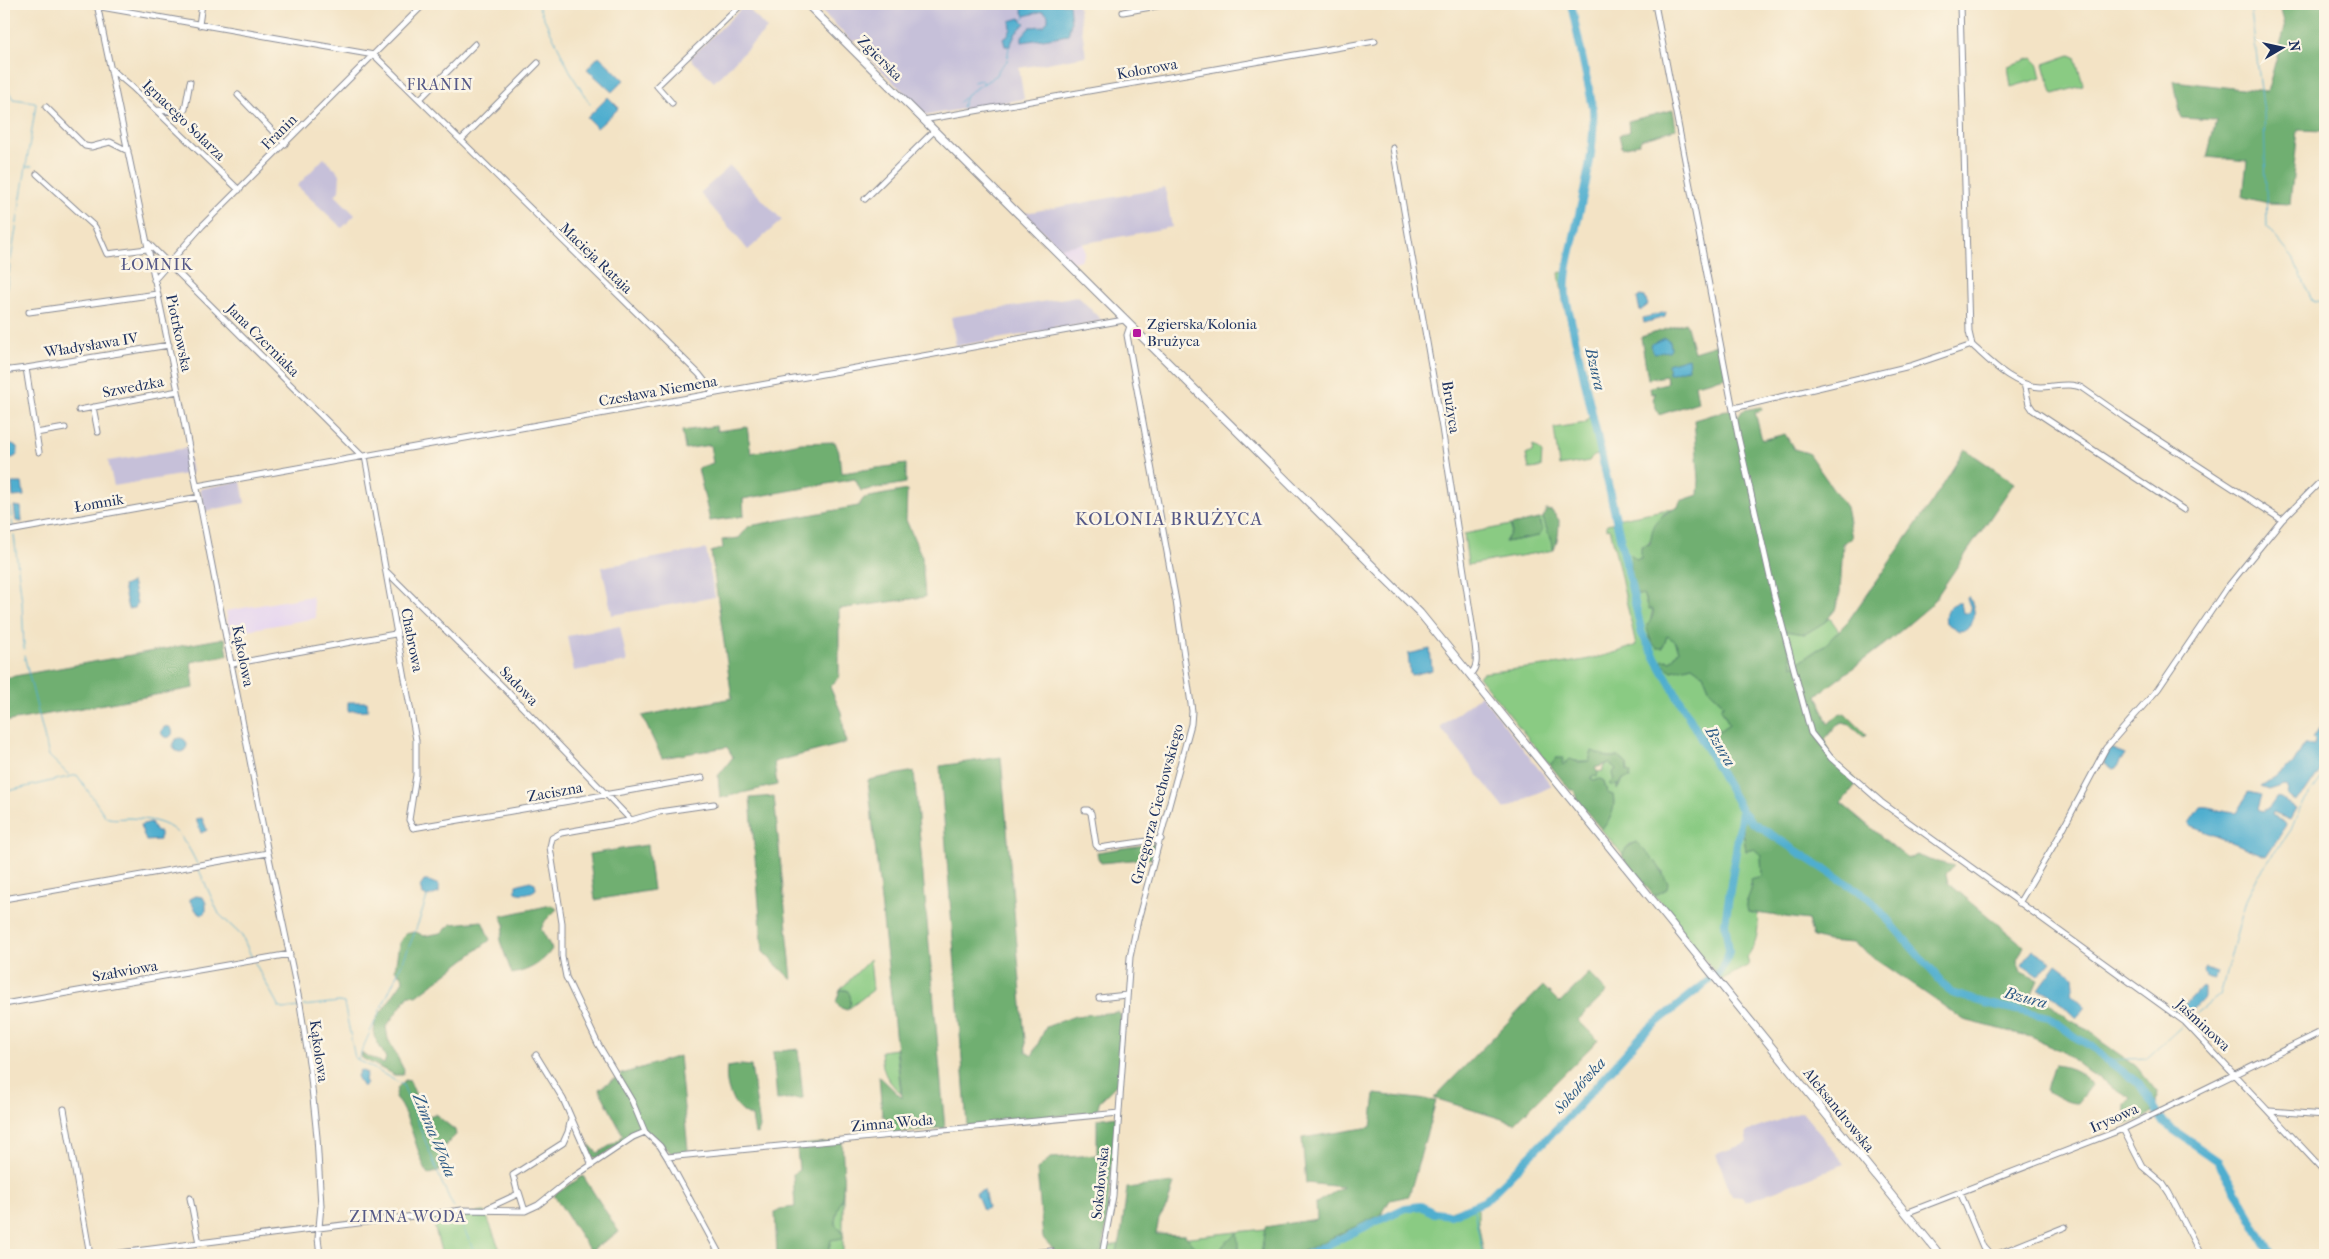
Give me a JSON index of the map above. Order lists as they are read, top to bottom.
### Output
{
  "streets": {
    "main road": ["Zgierska", "Aleksandrowska"],
    "street": [
      "Kolorowa",
      "Ignacego Solarza",
      "Franin",
      "Macieja Rataja",
      "Piotrkowska",
      "Jana Czerniaka",
      "Władysława IV",
      "Szwedzka",
      "Czesława Niemena",
      "Brużyca",
      "Łomnik",
      "Chabrowa",
      "Kąkolowa",
      "Sadowa",
      "Zaciszna",
      "Grzegorza Ciechowskiego",
      "Szałwiowa",
      "Jaśminowa",
      "Irysowa",
      "Zimna Woda",
      "Sokołowska"
    ]
  },
  "crossings": [
    ["Zgierska", "Kolorowa"],
    ["Zgierska", "Czesława Niemena"],
    ["Zgierska", "Brużyca"],
    ["Zgierska", "Grzegorza Ciechowskiego"],
    ["Zgierska", "Aleksandrowska"],
    ["Ignacego Solarza", "Franin"],
    ["Ignacego Solarza", "Piotrkowska"],
    ["Franin", "Macieja Rataja"],
    ["Franin", "Piotrkowska"],
    ["Franin", "Jana Czerniaka"],
    ["Macieja Rataja", "Czesława Niemena"],
    ["Piotrkowska", "Jana Czerniaka"],
    ["Piotrkowska", "Władysława IV"],
    ["Piotrkowska", "Szwedzka"],
    ["Piotrkowska", "Czesława Niemena"],
    ["Piotrkowska", "Łomnik"],
    ["Piotrkowska", "Kąkolowa"],
    ["Jana Czerniaka", "Czesława Niemena"],
    ["Jana Czerniaka", "Chabrowa"],
    ["Czesława Niemena", "Chabrowa"],
    ["Czesława Niemena", "Grzegorza Ciechowskiego"],
    ["Brużyca", "Aleksandrowska"],
    ["Chabrowa", "Sadowa"],
    ["Chabrowa", "Zaciszna"],
    ["Kąkolowa", "Szałwiowa"],
    ["Sadowa", "Zaciszna"],
    ["Grzegorza Ciechowskiego", "Zimna Woda"],
    ["Grzegorza Ciechowskiego", "Sokołowska"],
    ["Jaśminowa", "Irysowa"],
    ["Aleksandrowska", "Irysowa"],
    ["Zimna Woda", "Sokołowska"]
  ],
  "districts": [
    "FRANIN",
    "ŁOMNIK",
    "KOLONIA BRUŻYCA",
    "ZIMNA WODA"
  ],
  "water": ["Bzura", "Sokołówka", "Zimna Woda"],
  "places": {
    "transit": ["Zgierska/Kolonia Brużyca"]
  },
  "north": "right"
}
